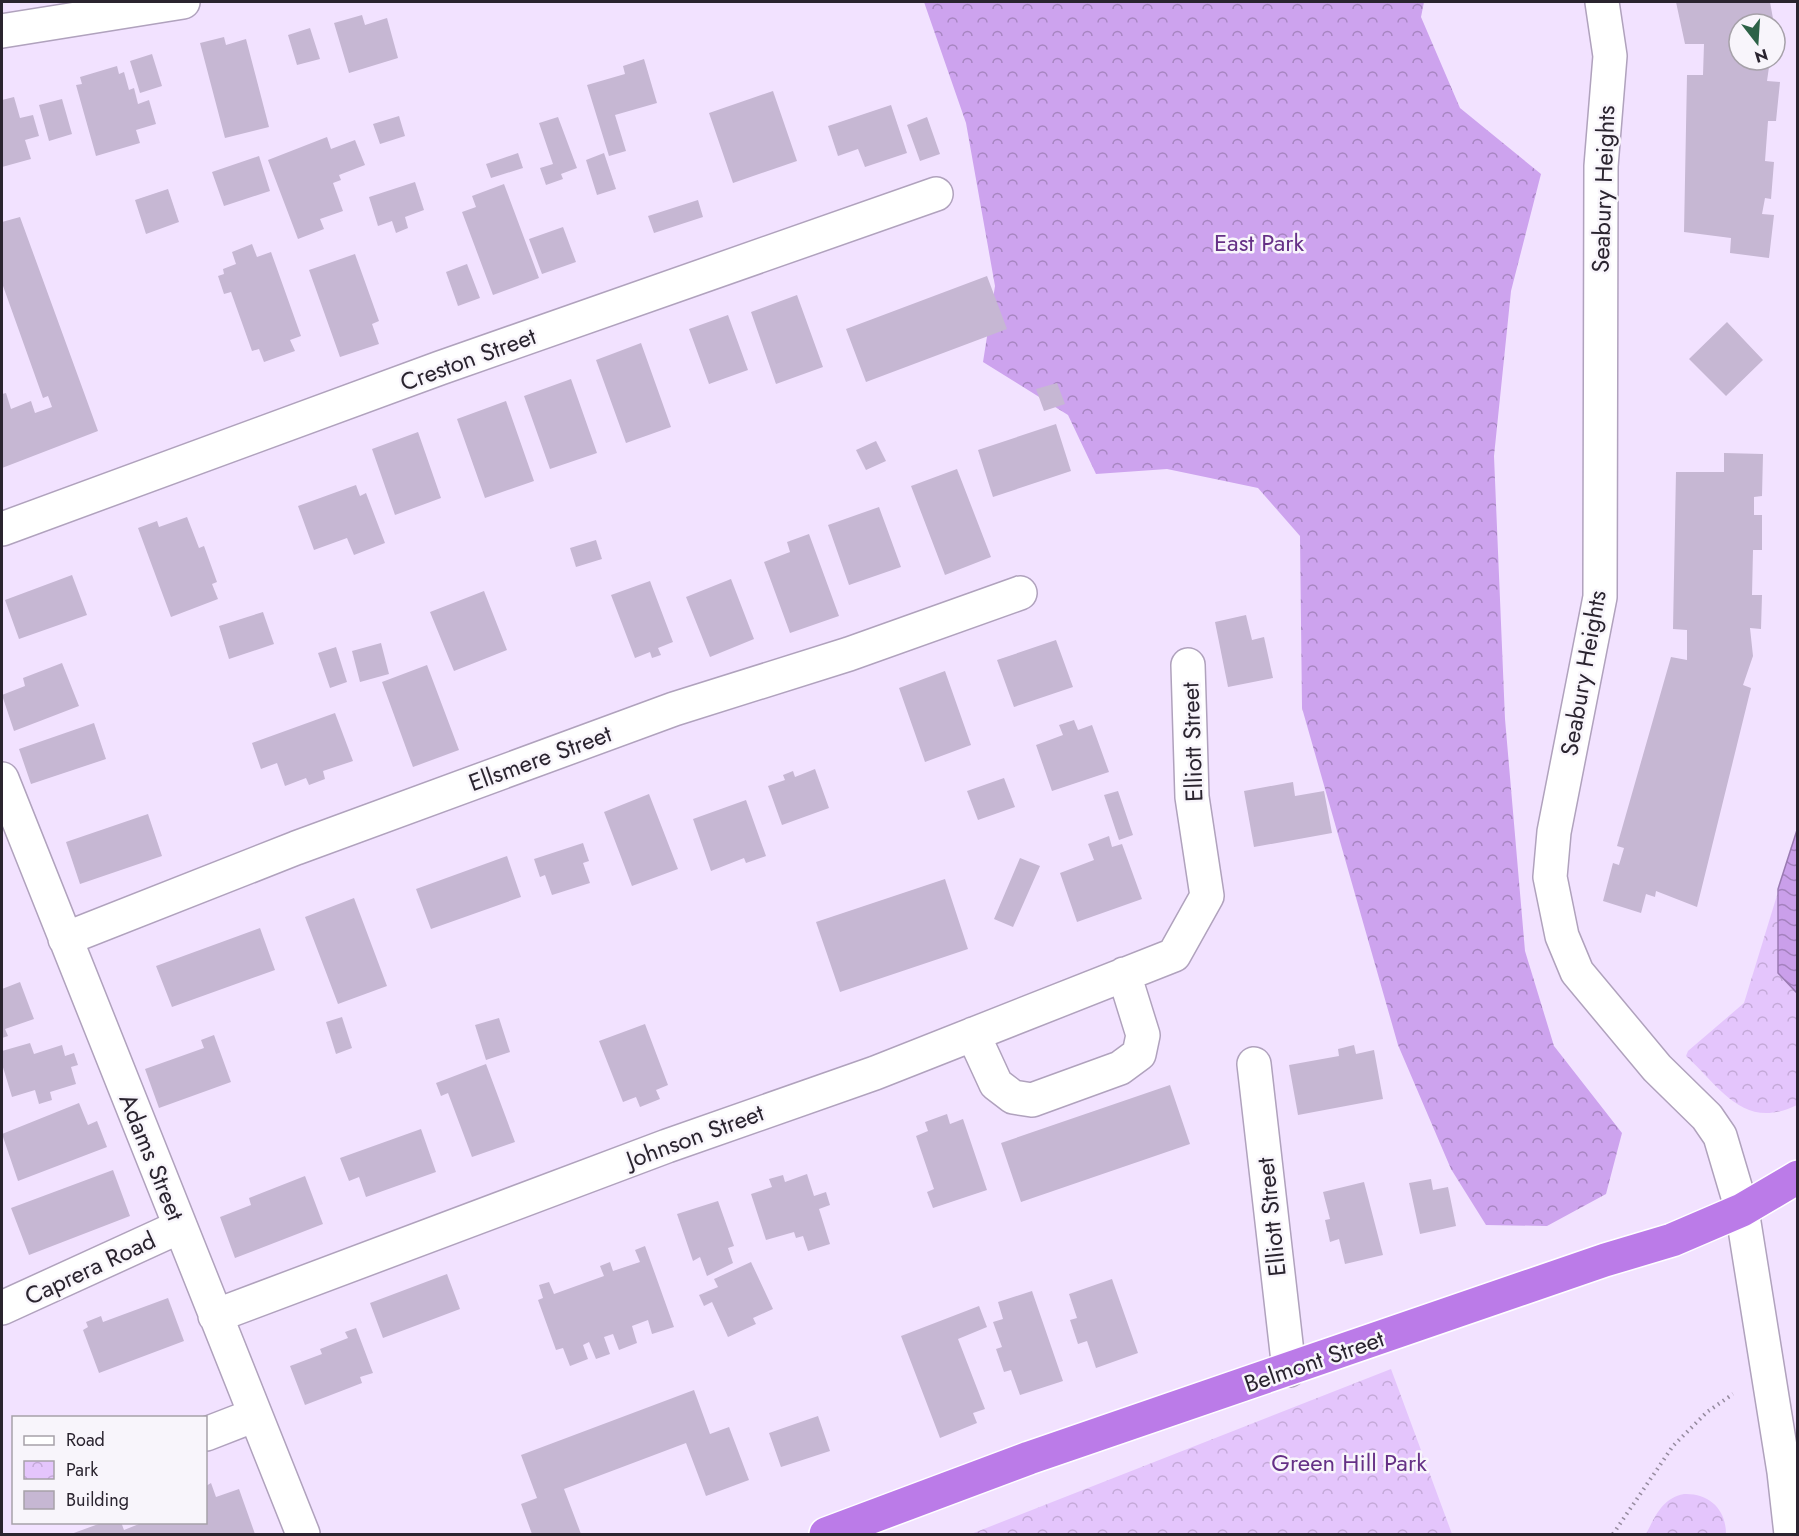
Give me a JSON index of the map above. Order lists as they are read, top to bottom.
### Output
{
  "streets": {
    "highway": ["Belmont Street"],
    "street": [
      "Seabury Heights",
      "Creston Street",
      "Elliott Street",
      "Ellsmere Street",
      "Johnson Street",
      "Adams Street",
      "Caprera Road"
    ]
  },
  "crossings": [
    ["Seabury Heights", "Belmont Street"],
    ["Elliott Street", "Johnson Street"],
    ["Elliott Street", "Belmont Street"],
    ["Ellsmere Street", "Adams Street"],
    ["Johnson Street", "Adams Street"],
    ["Adams Street", "Caprera Road"]
  ],
  "parks": ["East Park", "Green Hill Park"],
  "legend": ["Road", "Park", "Building"],
  "north": "bottom"
}
